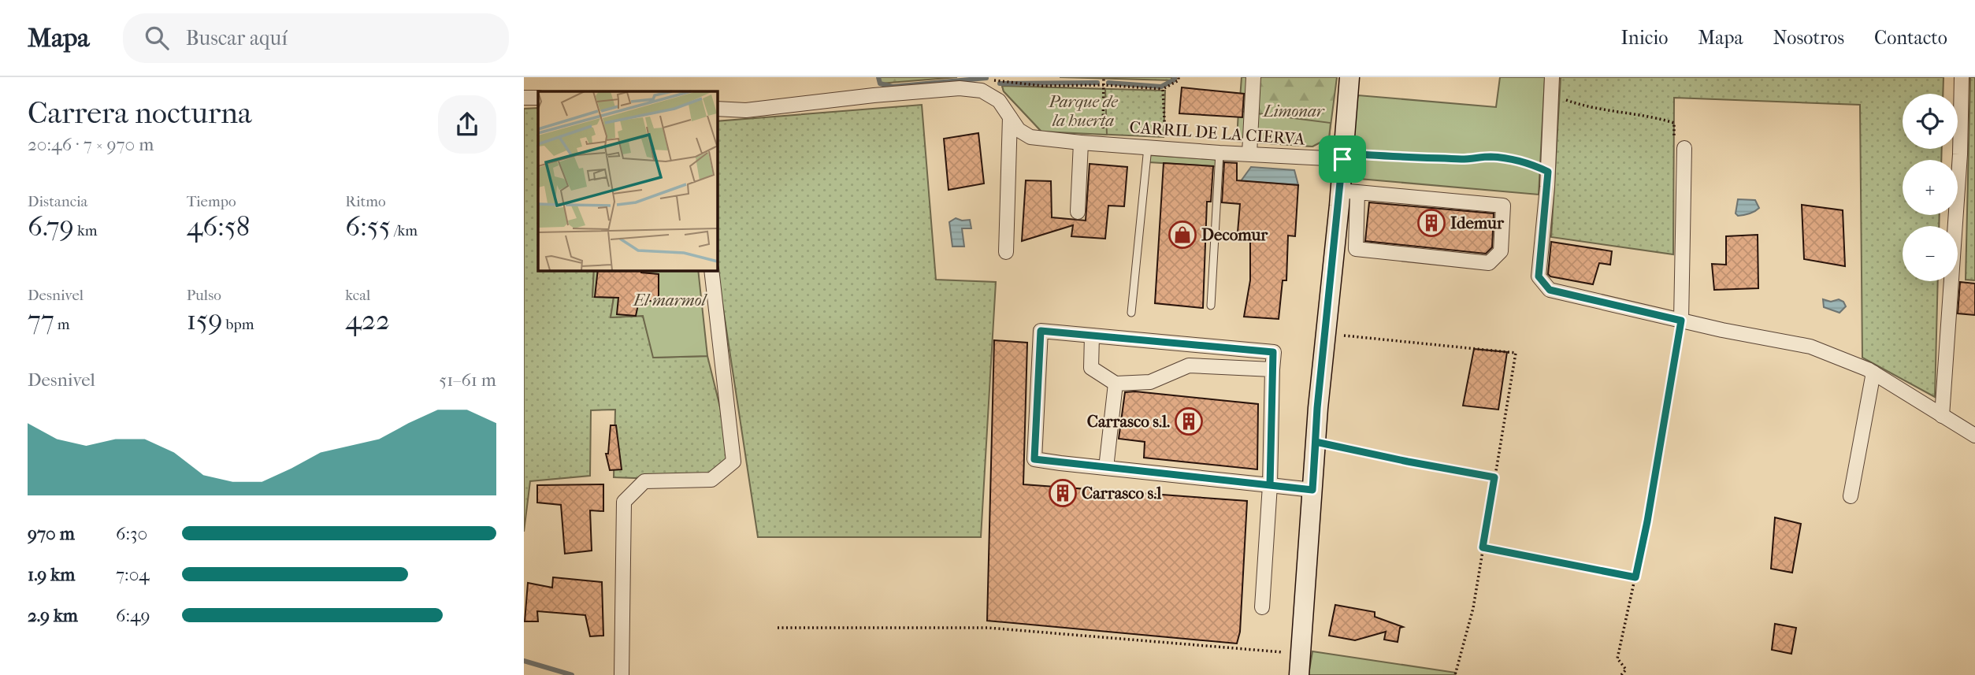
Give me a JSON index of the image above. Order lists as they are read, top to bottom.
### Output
{
  "streets": {
    "street": ["CARRIL DE LA CIERVA"]
  },
  "parks": ["Parque de la huerta", "Limonar", "El marmol"],
  "places": {
    "building": ["Idemur", "Carrasco s.l.", "Carrasco s.l"],
    "shop": ["Decomur"]
  },
  "page": {
    "header": "Mapa",
    "search": "Buscar aquí",
    "nav": [
      "Inicio",
      "Mapa",
      "Nosotros",
      "Contacto"
    ],
    "heading": ["Carrera nocturna", "20:46 · 7 × 970 m"],
    "map_buttons": ["+", "−"],
    "stats": [
      ["Distancia", "6.79 km"],
      ["Tiempo", "46:58"],
      ["Ritmo", "6:55 /km"],
      ["Desnivel", "77 m"],
      ["Pulso", "159 bpm"],
      ["kcal", "422"]
    ],
    "chart": ["Desnivel", "51–61 m"],
    "list": [
      {
        "name": "970 m",
        "note": "6:30"
      },
      {
        "name": "1.9 km",
        "note": "7:04"
      },
      {
        "name": "2.9 km",
        "note": "6:49"
      }
    ]
  }
}
